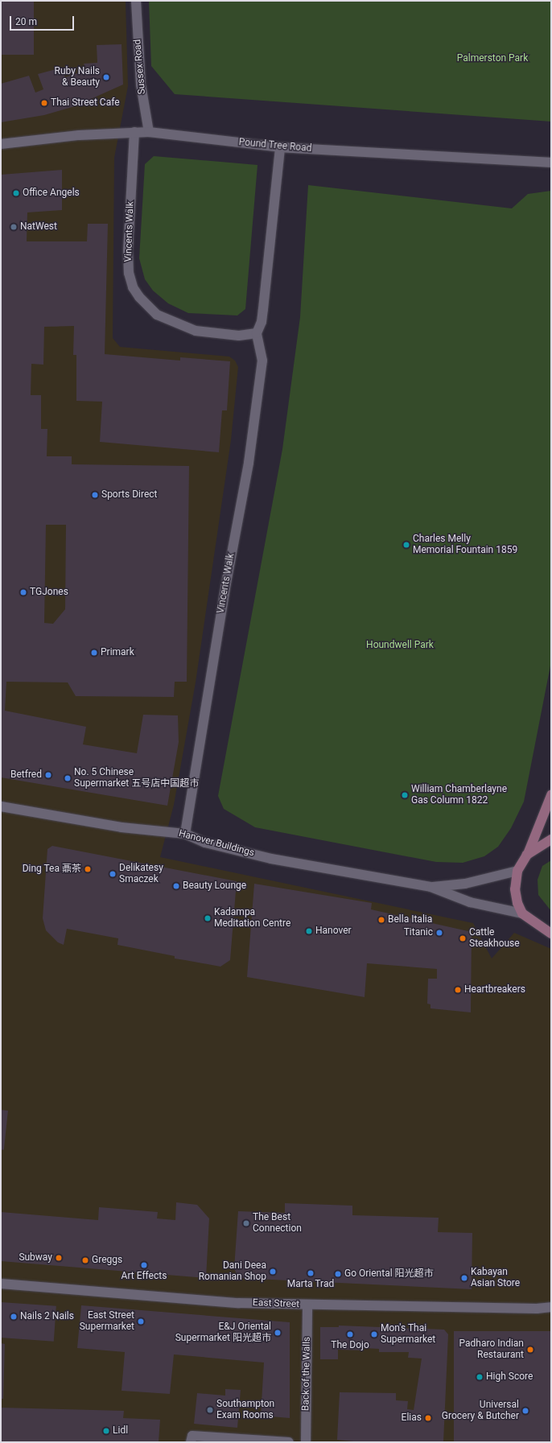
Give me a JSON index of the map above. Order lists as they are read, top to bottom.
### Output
{
  "streets": {
    "street": [
      "Sussex Road",
      "Pound Tree Road",
      "Vincents Walk",
      "Hanover Buildings",
      "East Street",
      "Back of the Walls"
    ]
  },
  "crossings": [
    ["Sussex Road", "Pound Tree Road"],
    ["Pound Tree Road", "Vincents Walk"],
    ["Vincents Walk", "Hanover Buildings"],
    ["East Street", "Back of the Walls"]
  ],
  "parks": ["Palmerston Park", "Houndwell Park"],
  "places": [
    "Ruby Nails & Beauty",
    "Thai Street Cafe",
    "Office Angels",
    "NatWest",
    "Sports Direct",
    "Charles Melly Memorial Fountain 1859",
    "TGJones",
    "Primark",
    "Betfred",
    "No. 5 Chinese Supermarket 五号店中国超市",
    "William Chamberlayne Gas Column 1822",
    "Ding Tea 薡茶",
    "Delikatesy Smaczek",
    "Beauty Lounge",
    "Kadampa Meditation Centre",
    "Bella Italia",
    "Hanover",
    "Titanic",
    "Cattle Steakhouse",
    "Heartbreakers",
    "The Best Connection",
    "Subway",
    "Greggs",
    "Art Effects",
    "Dani Deea Romanian Shop",
    "Marta Trad",
    "Go Oriental 阳光超市",
    "Kabayan Asian Store",
    "Nails 2 Nails",
    "East Street Supermarket",
    "E&J Oriental Supermarket 阳光超市",
    "The Dojo",
    "Mon's Thai Supermarket",
    "Padharo Indian Restaurant",
    "High Score",
    "Southampton Exam Rooms",
    "Universal Grocery & Butcher",
    "Elias",
    "Lidl"
  ],
  "scale_bar": "20 m"
}
